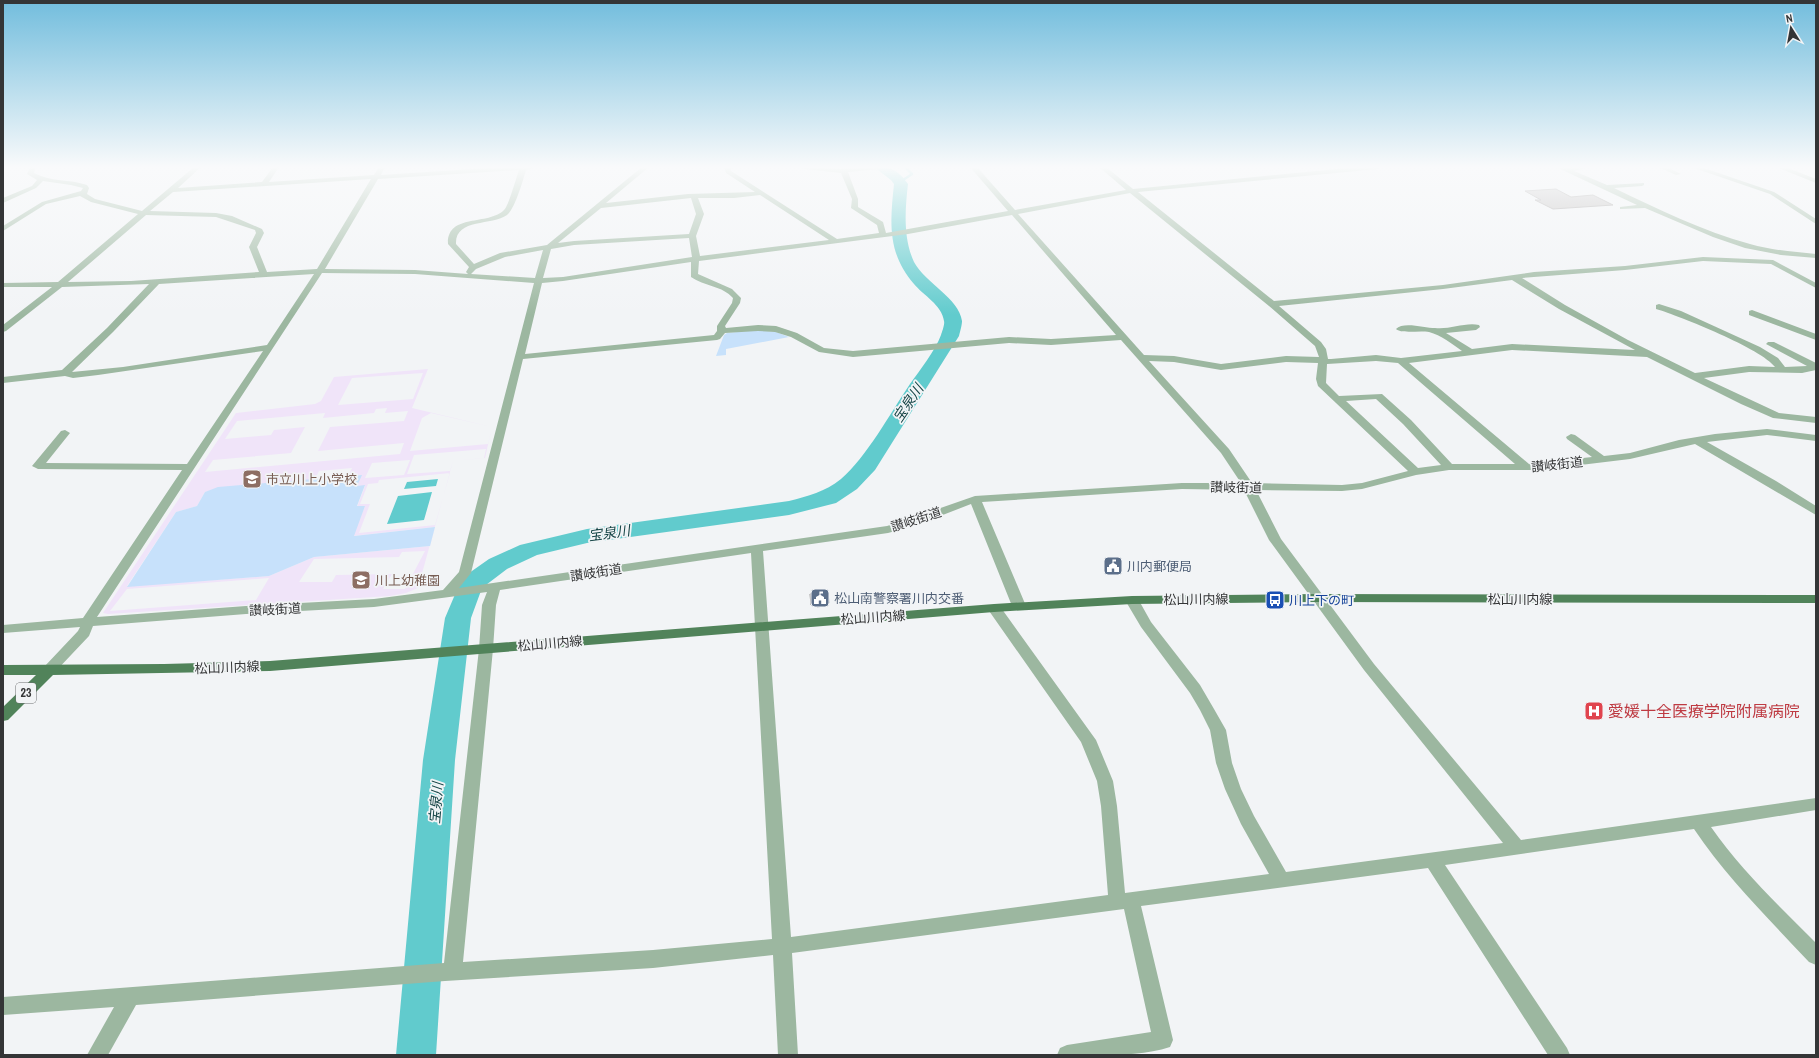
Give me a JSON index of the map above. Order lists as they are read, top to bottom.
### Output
{
  "streets": {
    "main road": ["松山川内線", "23"],
    "street": ["讃岐街道"]
  },
  "crossings": [
    ["松山川内線", "23"]
  ],
  "water": ["宝泉川"],
  "places": {
    "school or university": ["市立川上小学校", "川上幼稚園"],
    "public building": ["川内郵便局", "松山南警察署川内交番"],
    "bus stop": ["川上下の町"],
    "hospital": ["愛媛十全医療学院附属病院"]
  },
  "north": "top"
}
